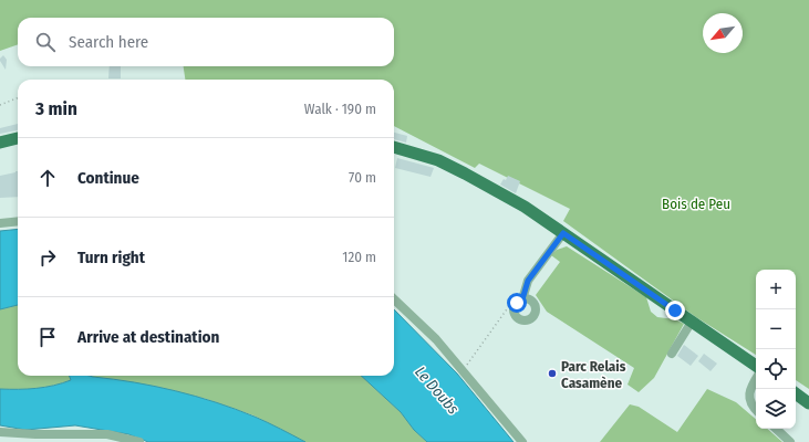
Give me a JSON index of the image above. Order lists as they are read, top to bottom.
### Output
{
  "water": ["Le Doubs"],
  "parks": ["Bois de Peu"],
  "places": ["Parc Relais Casamène"],
  "north": "bottom left",
  "page": {
    "search": "Search here",
    "heading": ["3 min", "Walk · 190 m"],
    "list": [
      ["Continue", "70 m"],
      ["Turn right", "120 m"],
      "Arrive at destination"
    ],
    "map_buttons": ["+", "−"]
  }
}
